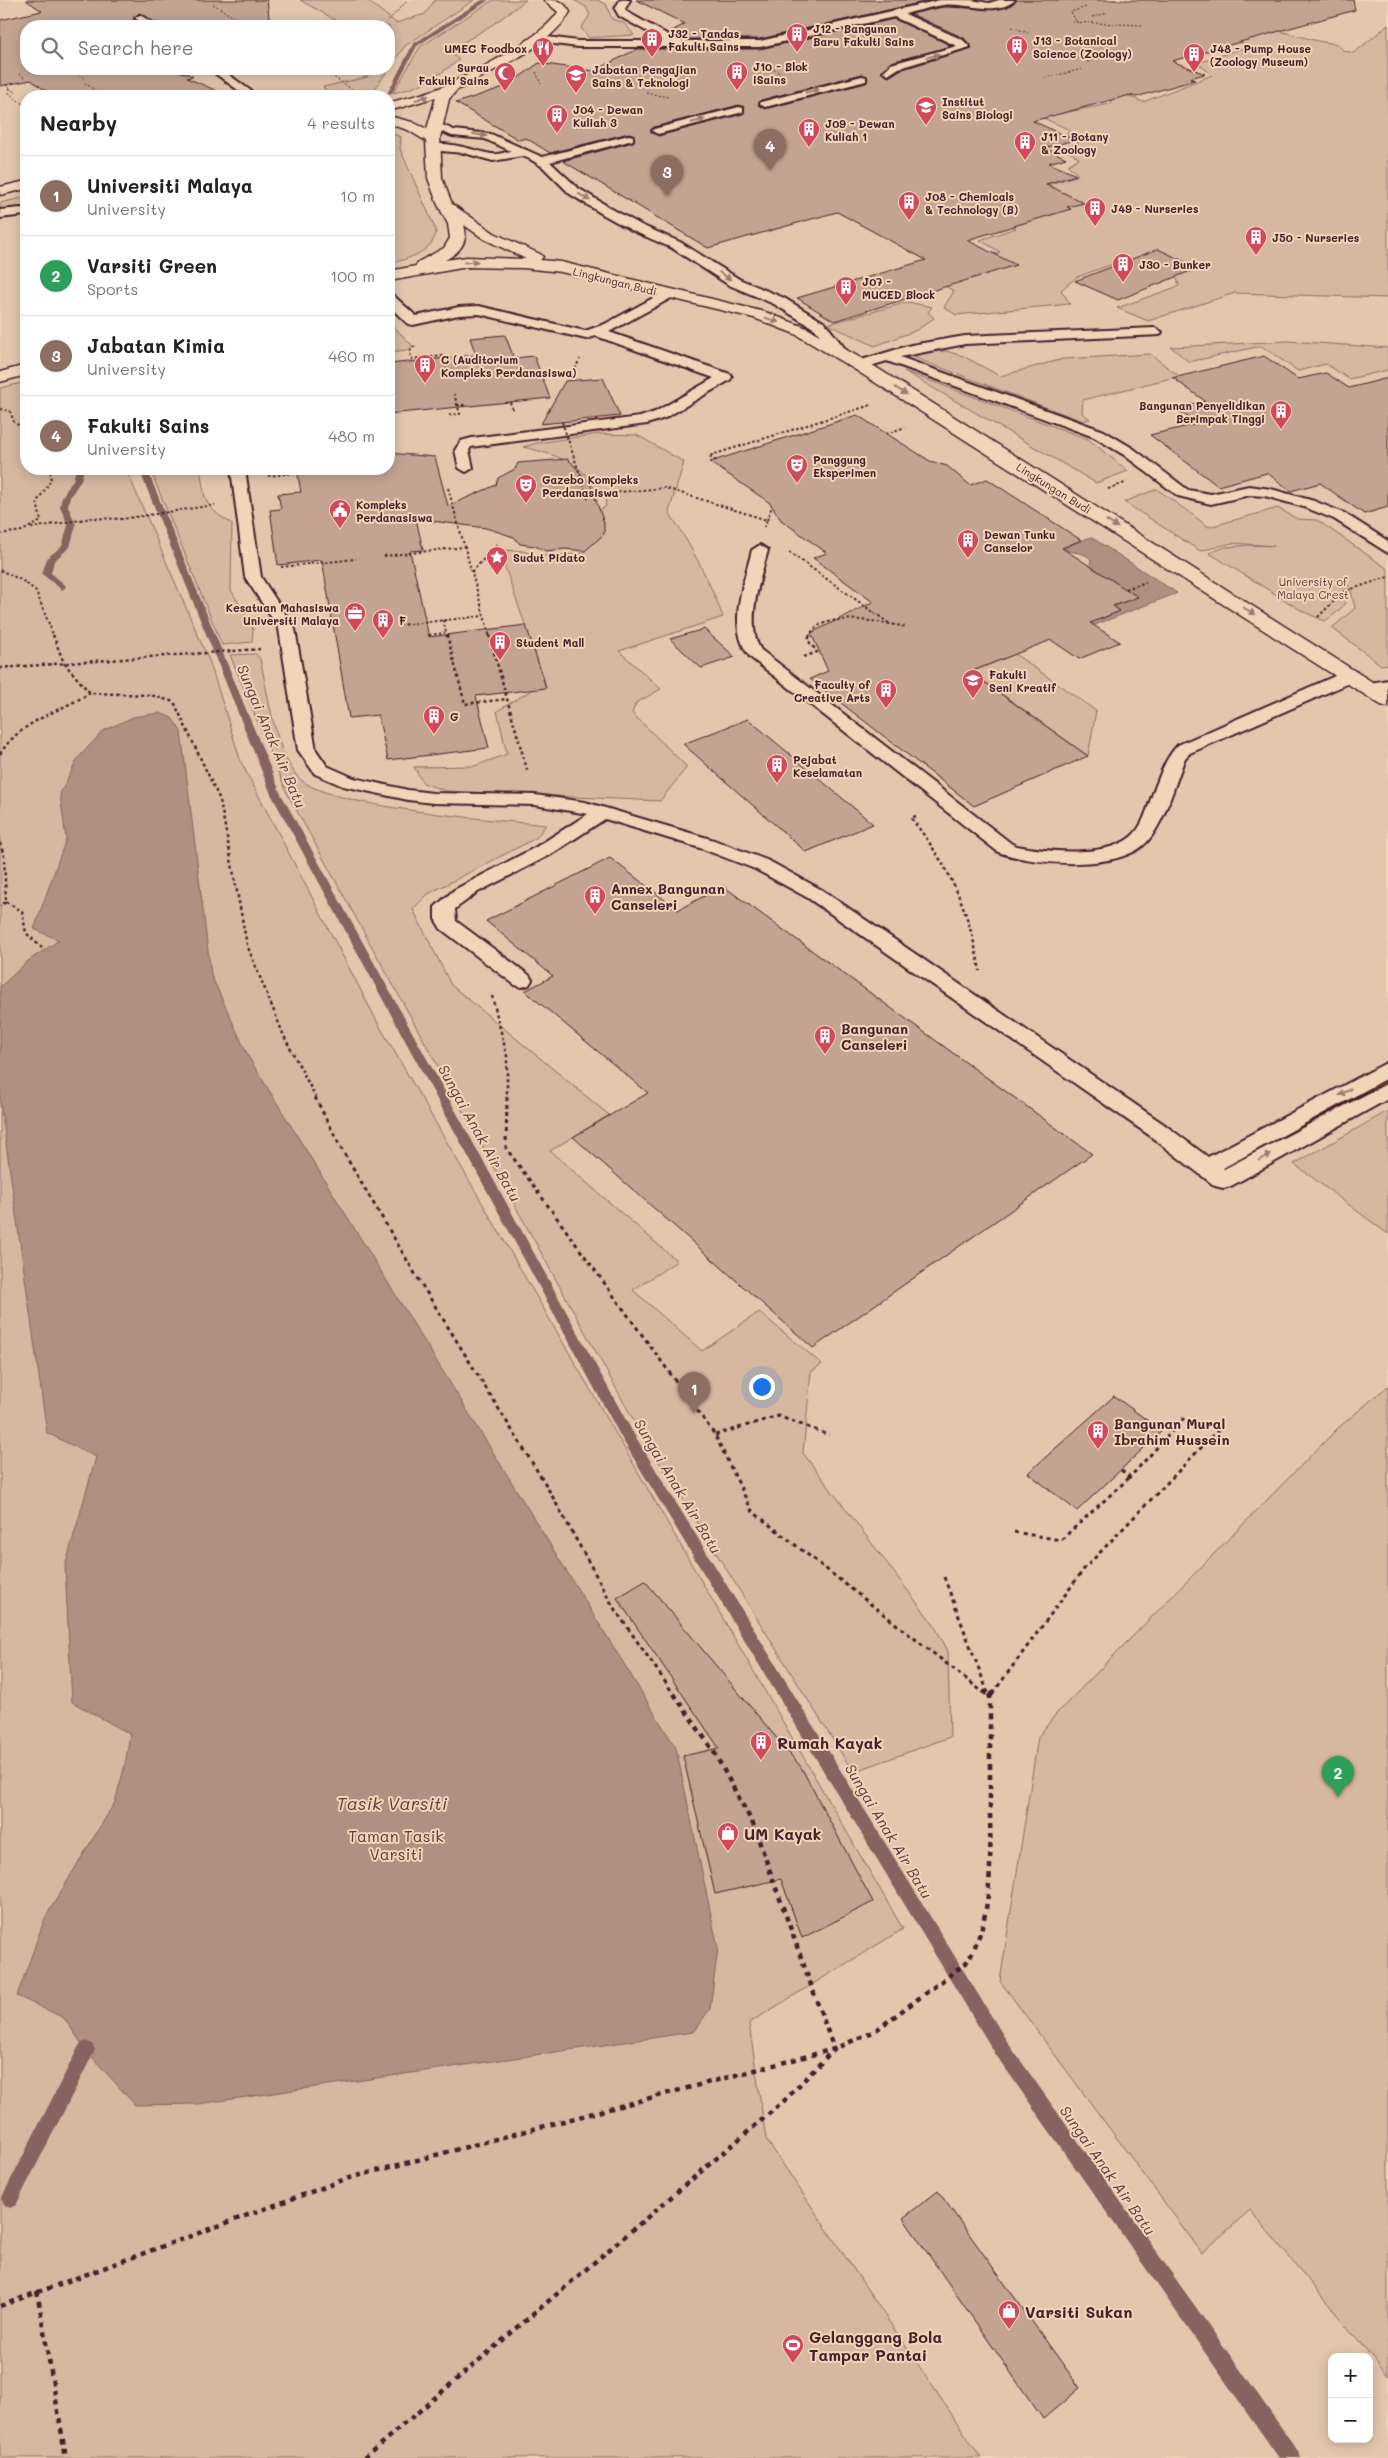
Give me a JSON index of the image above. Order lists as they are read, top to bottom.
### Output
{
  "streets": {
    "street": ["Lingkungan Budi"]
  },
  "one_way": ["Lingkungan Budi"],
  "water": ["Sungai Anak Air Batu", "Tasik Varsiti"],
  "parks": ["University of Malaya Crest", "Taman Tasik Varsiti"],
  "places": {
    "building": [
      "J12 - Bangunan Baru Fakulti Sains",
      "J32 - Tandas Fakulti Sains",
      "J13 - Botanical Science (Zoology)",
      "J48 - Pump House (Zoology Museum)",
      "J10 - Blok iSains",
      "J04 - Dewan Kuliah 3",
      "J09 - Dewan Kuliah 1",
      "J11 - Botany & Zoology",
      "J08 - Chemicals & Technology (B)",
      "J49 - Nurseries",
      "J50 - Nurseries",
      "J30 - Bunker",
      "J07 - MUCED Block",
      "C (Auditorium Kompleks Perdanasiswa)",
      "Bangunan Penyelidikan Berimpak Tinggi",
      "Dewan Tunku Canselor",
      "F",
      "Student Mall",
      "Faculty of Creative Arts",
      "G",
      "Pejabat Keselamatan",
      "Annex Bangunan Canseleri",
      "Bangunan Canseleri",
      "Bangunan Mural Ibrahim Hussein",
      "Rumah Kayak"
    ],
    "restaurant": ["UMEC Foodbox"],
    "mosque": ["Surau Fakulti Sains"],
    "school or university": ["Jabatan Pengajian Sains & Teknologi", "Institut Sains Biologi", "Fakulti Seni Kreatif"],
    "theatre": ["Panggung Eksperimen", "Gazebo Kompleks Perdanasiswa"],
    "public building": ["Kompleks Perdanasiswa"],
    "place": ["Sudut Pidato"],
    "office": ["Kesatuan Mahasiswa Universiti Malaya"],
    "shop": ["UM Kayak", "Varsiti Sukan"],
    "sports": ["Gelanggang Bola Tampar Pantai"]
  },
  "page": {
    "search": "Search here",
    "heading": ["Nearby", "4 results"],
    "pins": [
      "4",
      "3",
      "1",
      "2"
    ],
    "list": [
      {
        "mark": "1",
        "name": "Universiti Malaya",
        "note": "University",
        "value": "10 m"
      },
      {
        "mark": "2",
        "name": "Varsiti Green",
        "note": "Sports",
        "value": "100 m"
      },
      {
        "mark": "3",
        "name": "Jabatan Kimia",
        "note": "University",
        "value": "460 m"
      },
      {
        "mark": "4",
        "name": "Fakulti Sains",
        "note": "University",
        "value": "480 m"
      }
    ],
    "map_buttons": ["+", "−"]
  }
}
